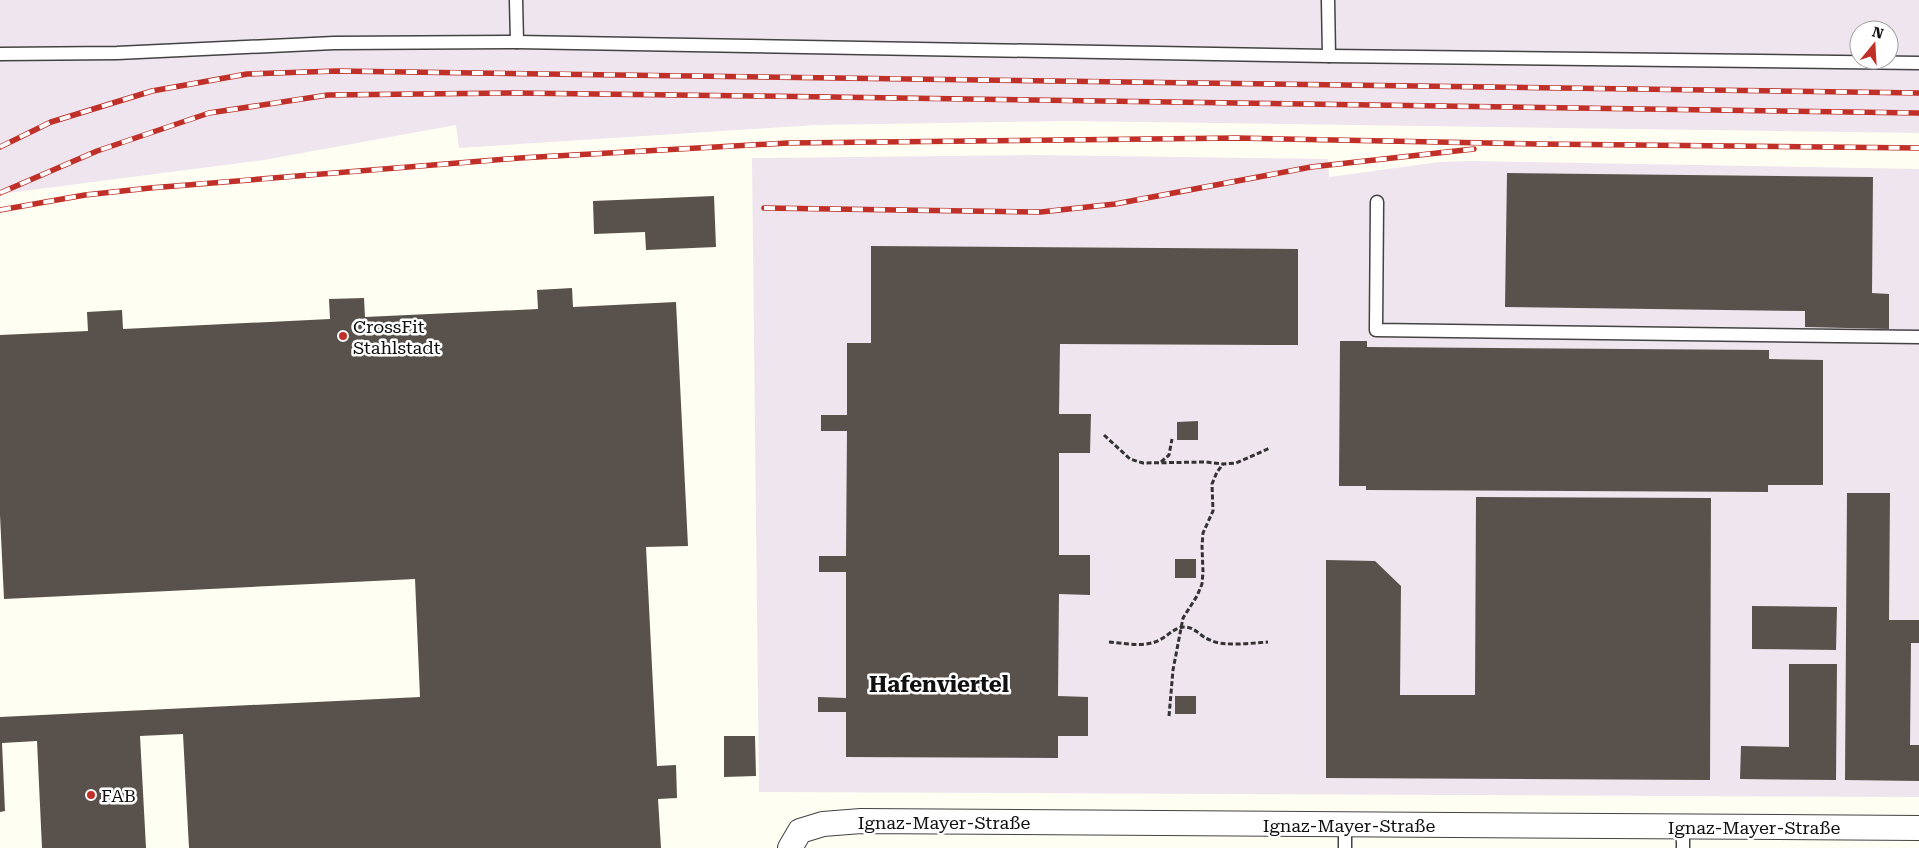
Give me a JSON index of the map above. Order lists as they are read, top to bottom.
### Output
{
  "streets": {
    "street": ["Ignaz-Mayer-Straße"]
  },
  "districts": ["Hafenviertel"],
  "places": ["CrossFit Stahlstadt", "FAB"],
  "north": "top"
}
